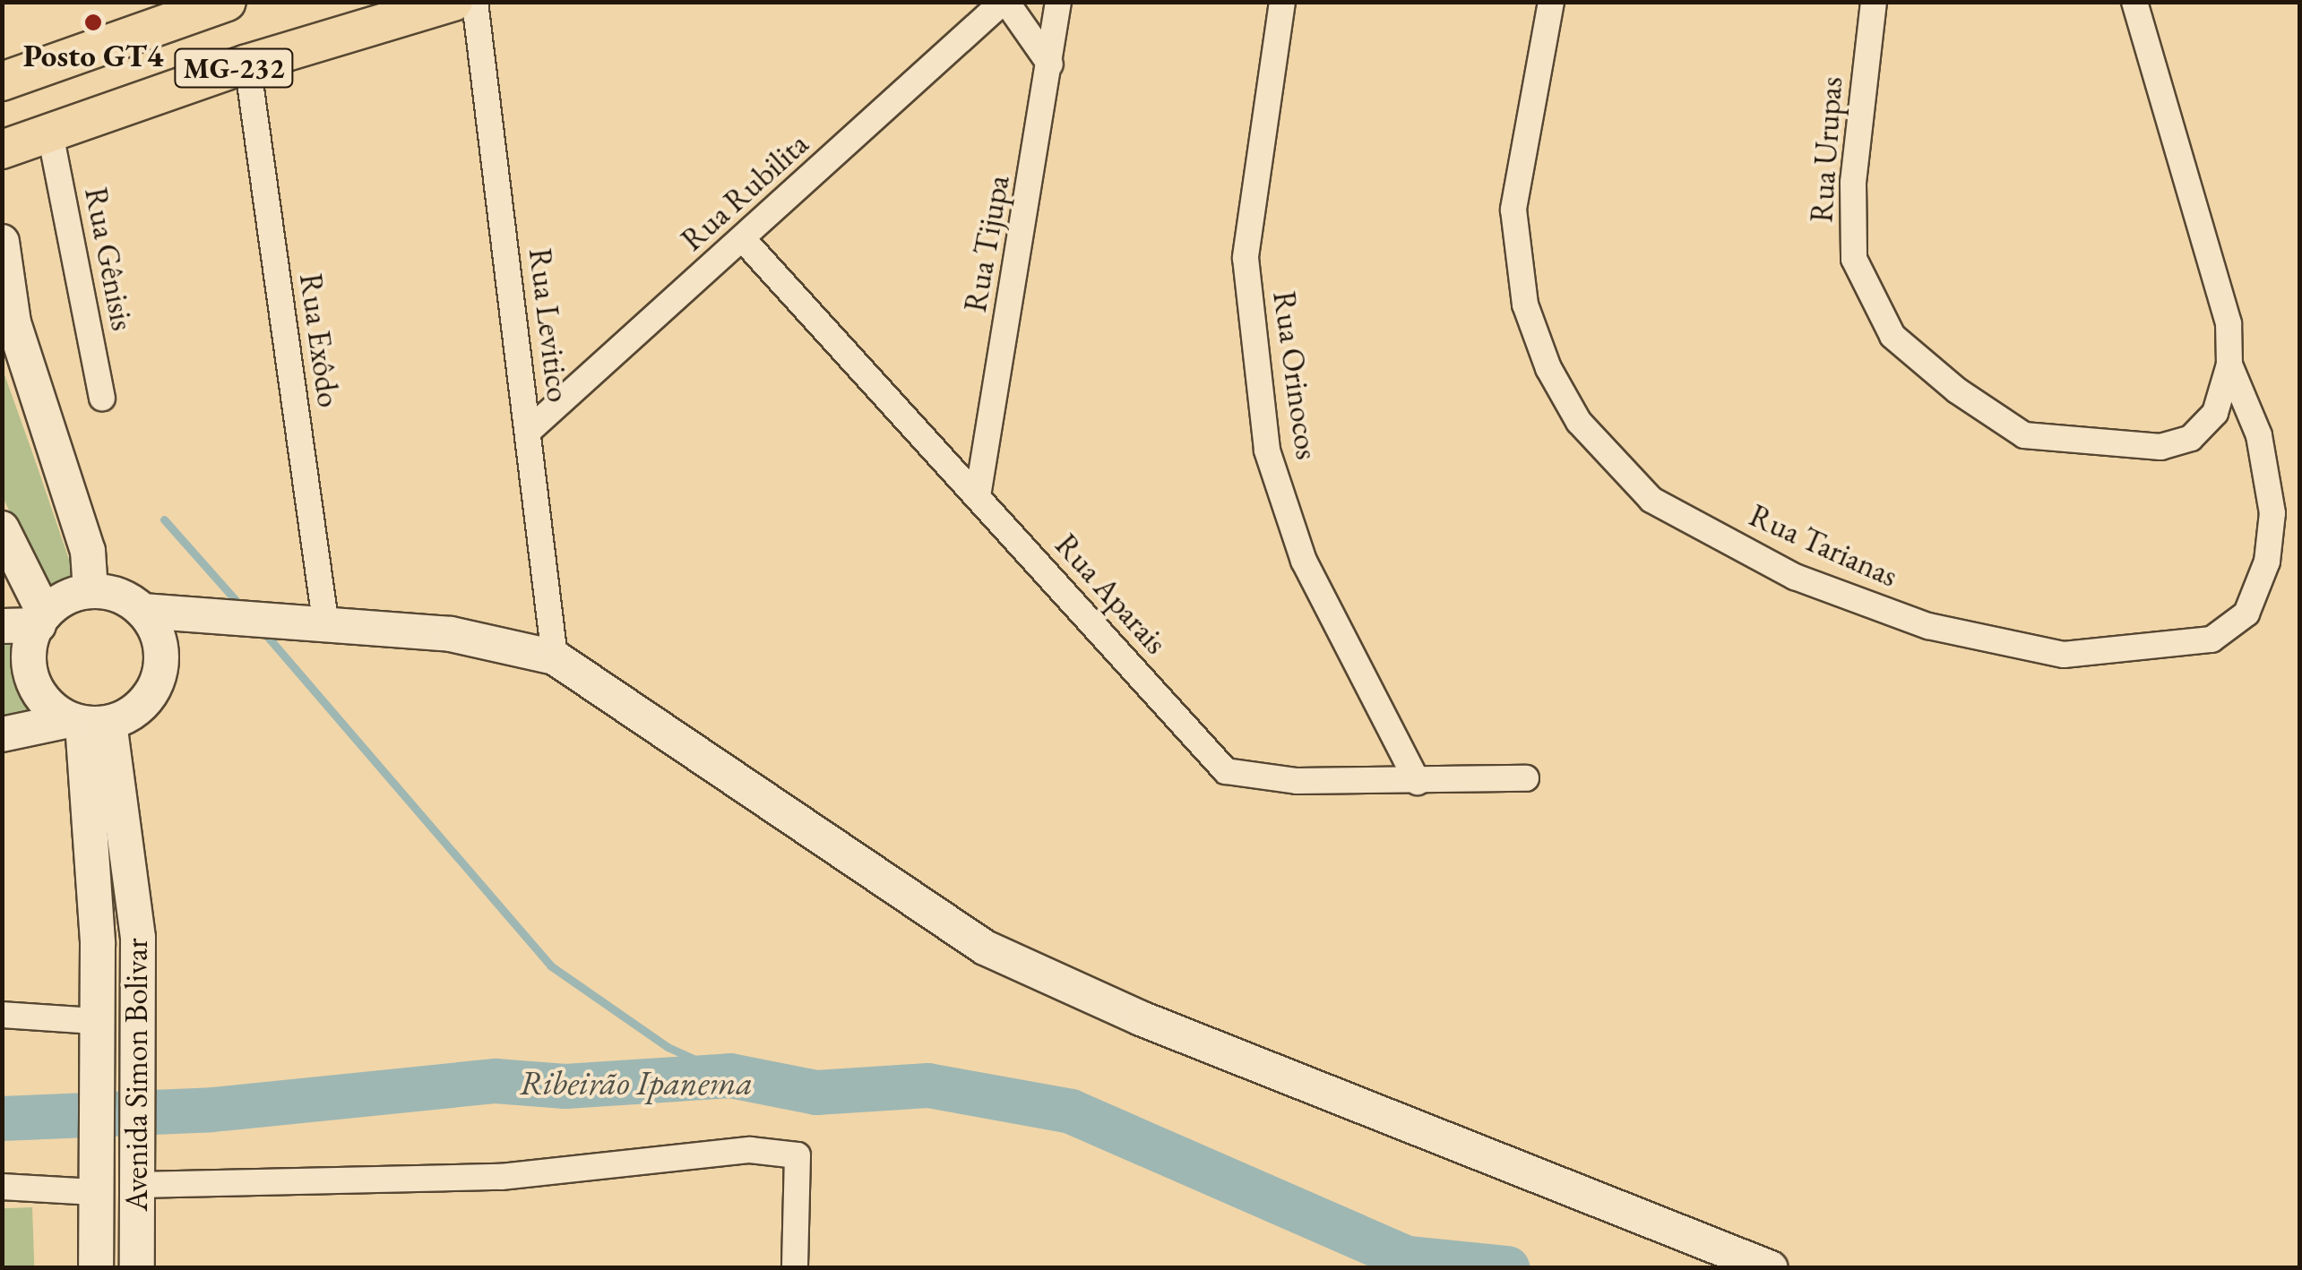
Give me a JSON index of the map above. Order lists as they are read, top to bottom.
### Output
{
  "streets": {
    "main road": ["MG-232", "Avenida Simon Bolivar"],
    "street": [
      "Rua Urupas",
      "Rua Rubilita",
      "Rua Tijupa",
      "Rua Gênisis",
      "Rua Levitico",
      "Rua Exôdo",
      "Rua Orinocos",
      "Rua Tarianas",
      "Rua Aparais"
    ]
  },
  "crossings": [
    ["MG-232", "Rua Gênisis"],
    ["MG-232", "Rua Exôdo"],
    ["Rua Urupas", "Rua Tarianas"],
    ["Rua Rubilita", "Rua Levitico"],
    ["Rua Rubilita", "Rua Aparais"],
    ["Rua Tijupa", "Rua Aparais"],
    ["Rua Orinocos", "Rua Aparais"]
  ],
  "water": ["Ribeirão Ipanema"],
  "places": ["Posto GT4"]
}
